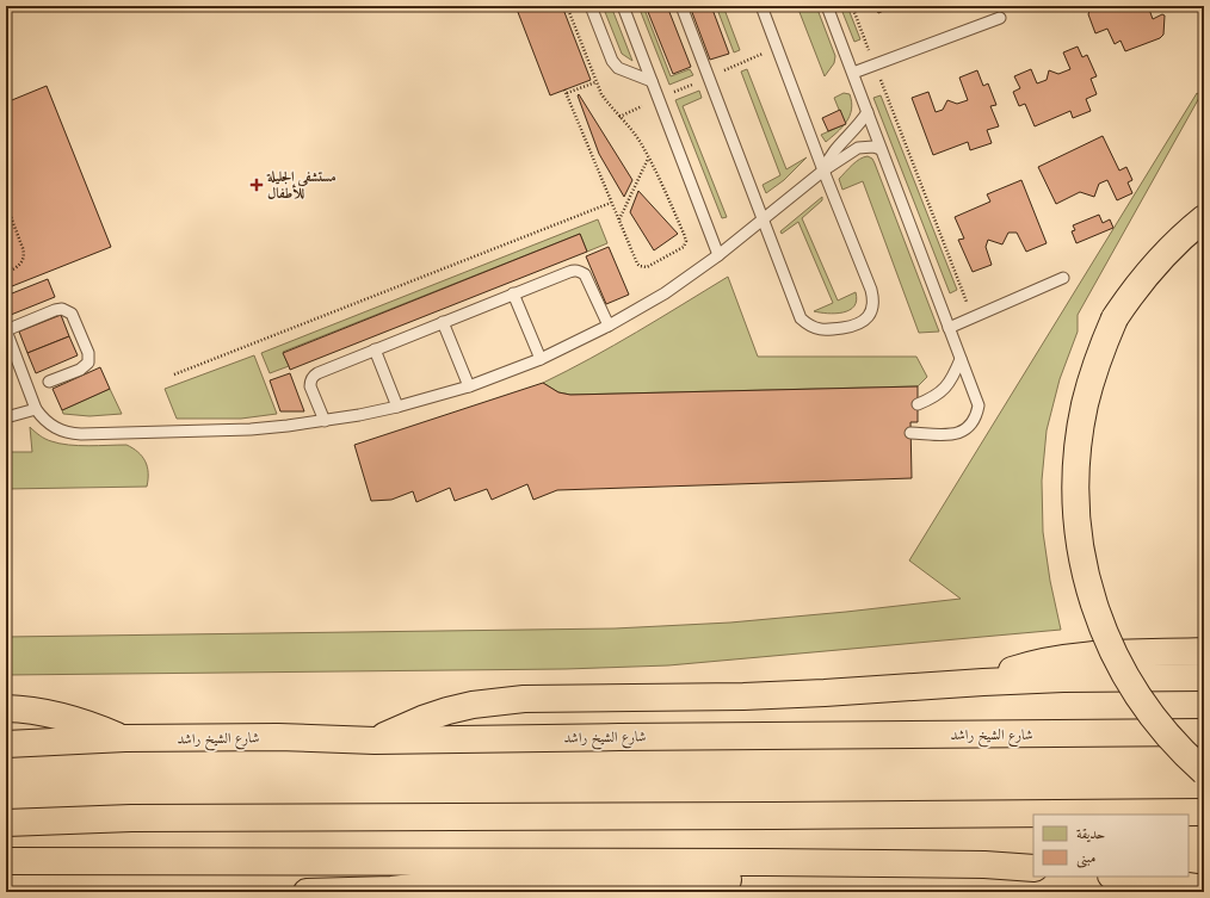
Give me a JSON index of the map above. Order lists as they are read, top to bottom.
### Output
{
  "streets": {
    "highway": ["شارع الشيخ راشد"]
  },
  "places": {
    "health": ["مستشفى الجليلة للأطفال"]
  },
  "legend": ["حديقة", "مبنى"]
}
